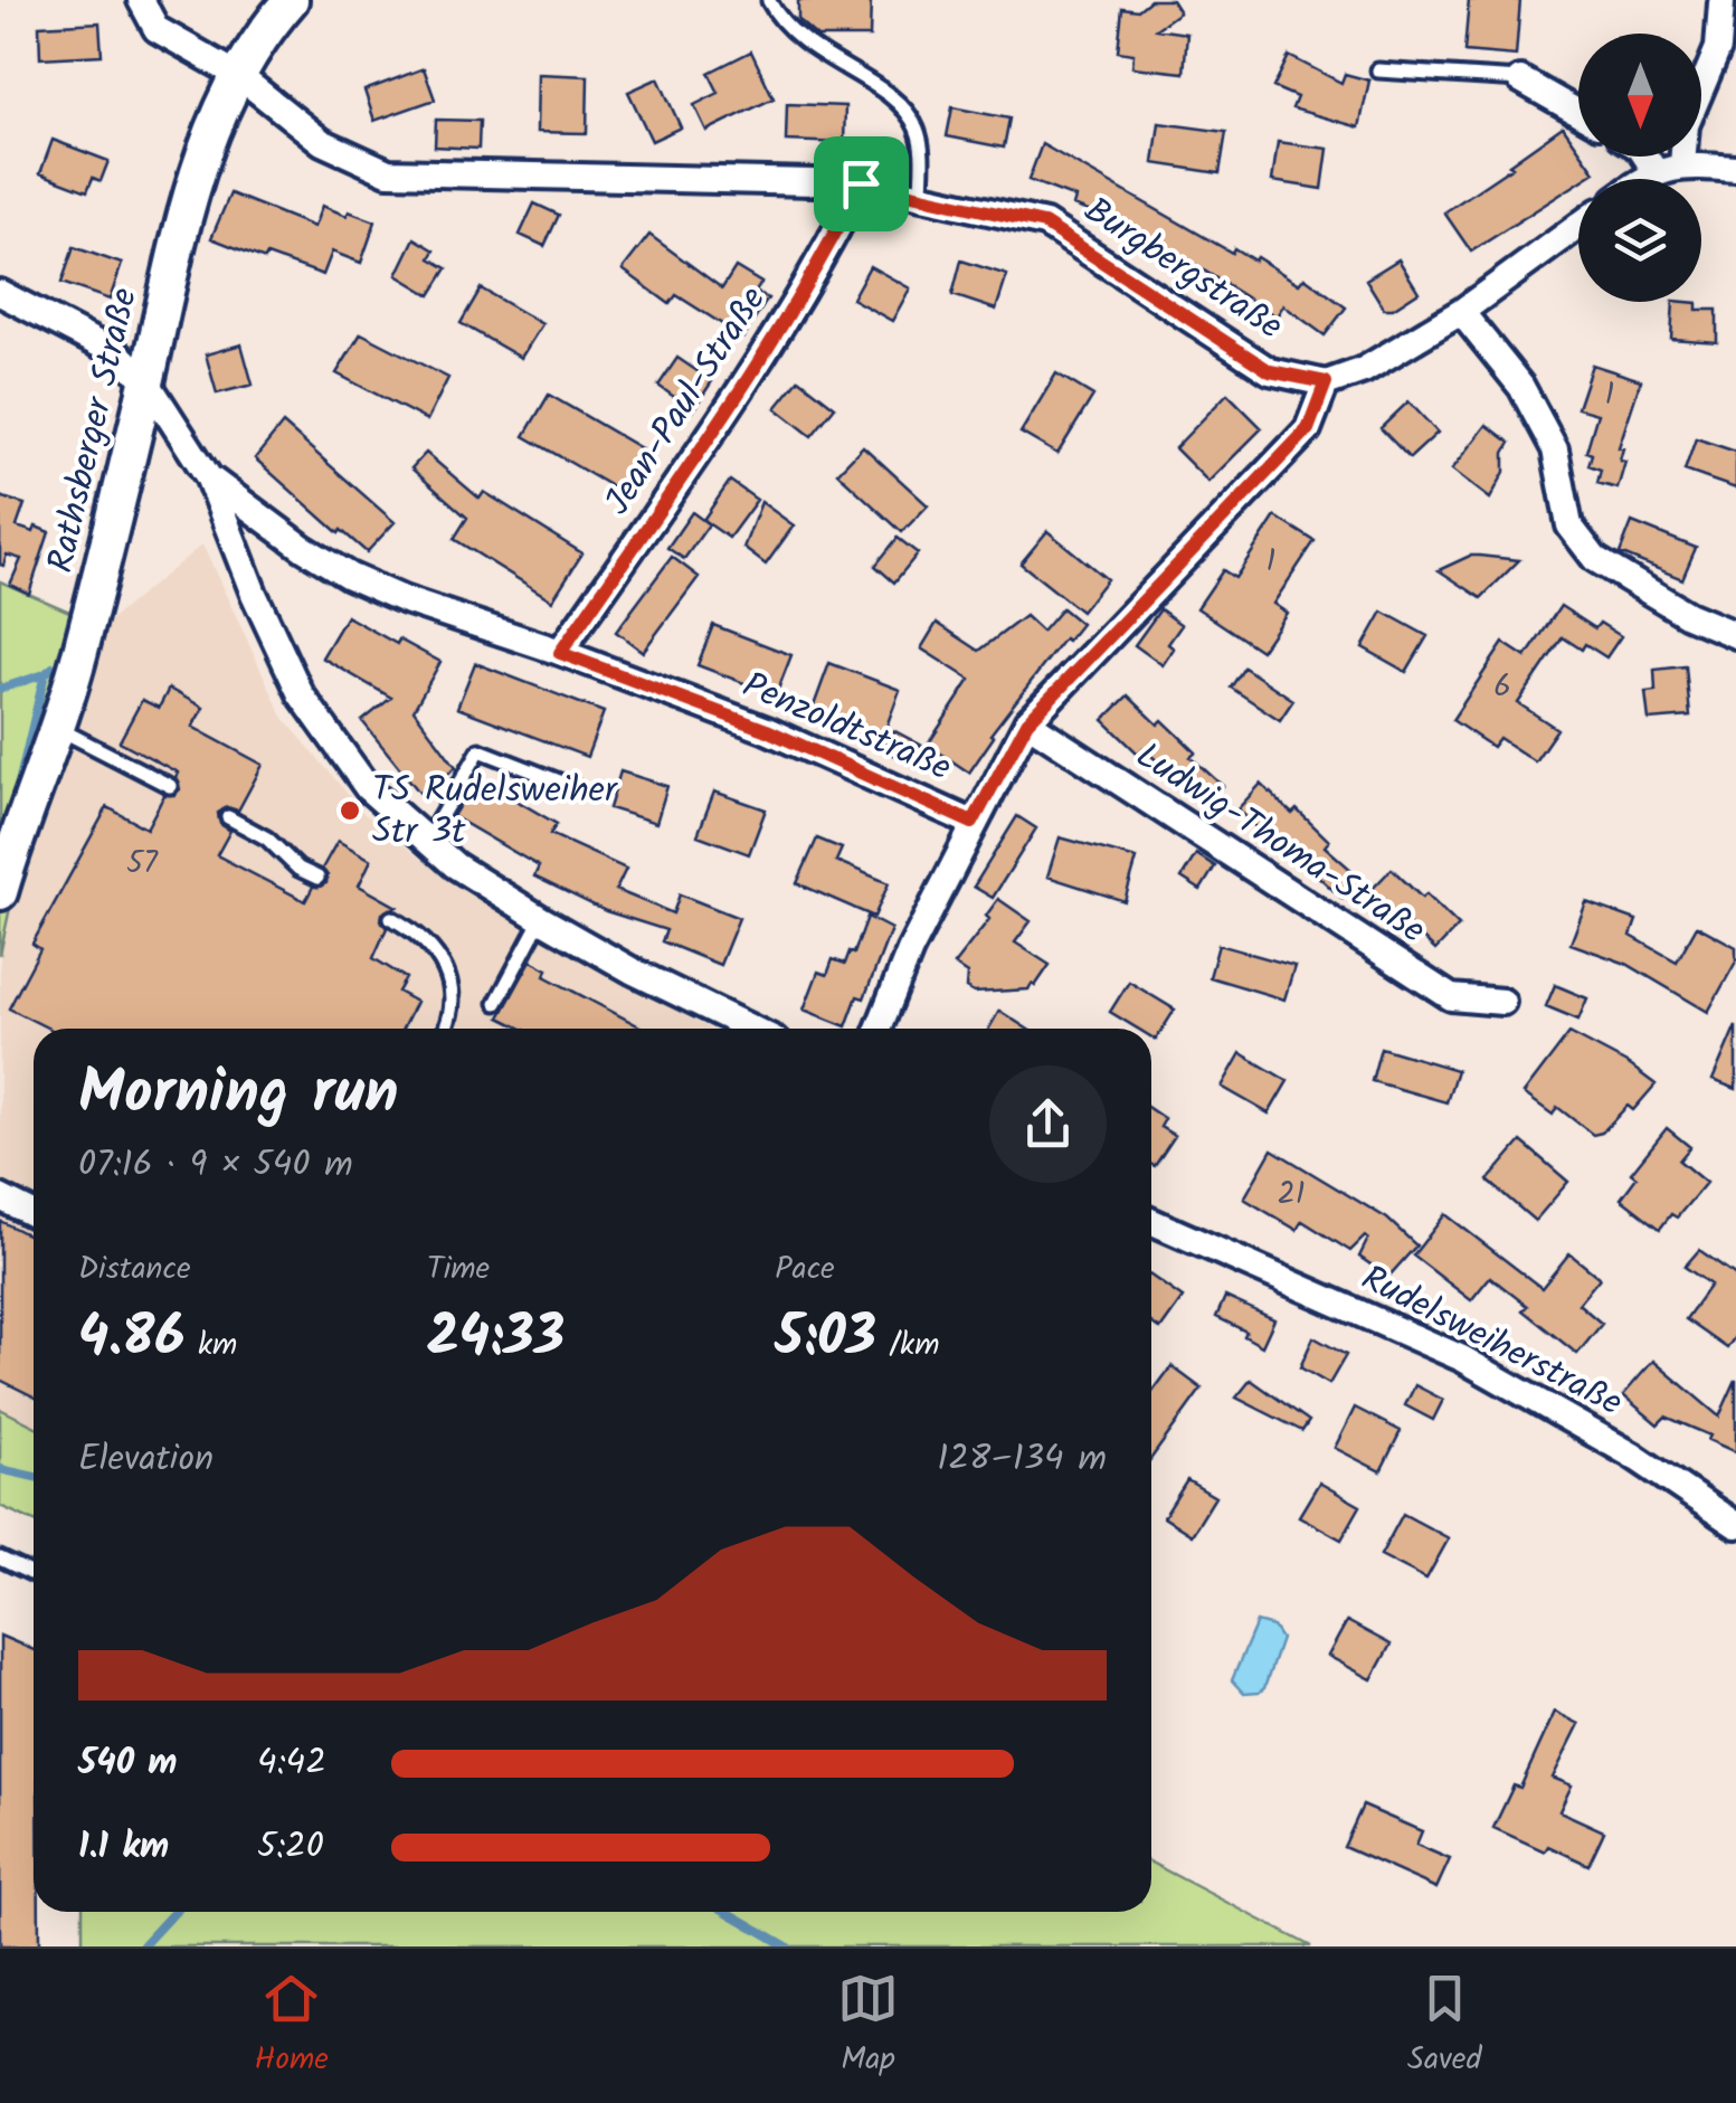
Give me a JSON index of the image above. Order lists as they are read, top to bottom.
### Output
{
  "streets": {
    "street": [
      "Burgbergstraße",
      "Jean-Paul-Straße",
      "Rathsberger Straße",
      "Penzoldtstraße",
      "Ludwig-Thoma-Straße",
      "Rudelsweiherstraße"
    ]
  },
  "crossings": [
    ["Burgbergstraße", "Jean-Paul-Straße"],
    ["Burgbergstraße", "Rathsberger Straße"],
    ["Jean-Paul-Straße", "Penzoldtstraße"]
  ],
  "places": ["TS Rudelsweiher Str 3t"],
  "house_numbers": [
    "1",
    "1",
    "6",
    "57",
    "21"
  ],
  "north": "bottom",
  "page": {
    "heading": ["Morning run", "07:16 · 9 × 540 m"],
    "stats": [
      ["Distance", "4.86 km"],
      ["Time", "24:33"],
      ["Pace", "5:03 /km"]
    ],
    "chart": ["Elevation", "128–134 m"],
    "list": [
      {
        "name": "540 m",
        "note": "4:42"
      },
      {
        "name": "1.1 km",
        "note": "5:20"
      }
    ],
    "tabs": ["Home", "Map", "Saved"]
  }
}
